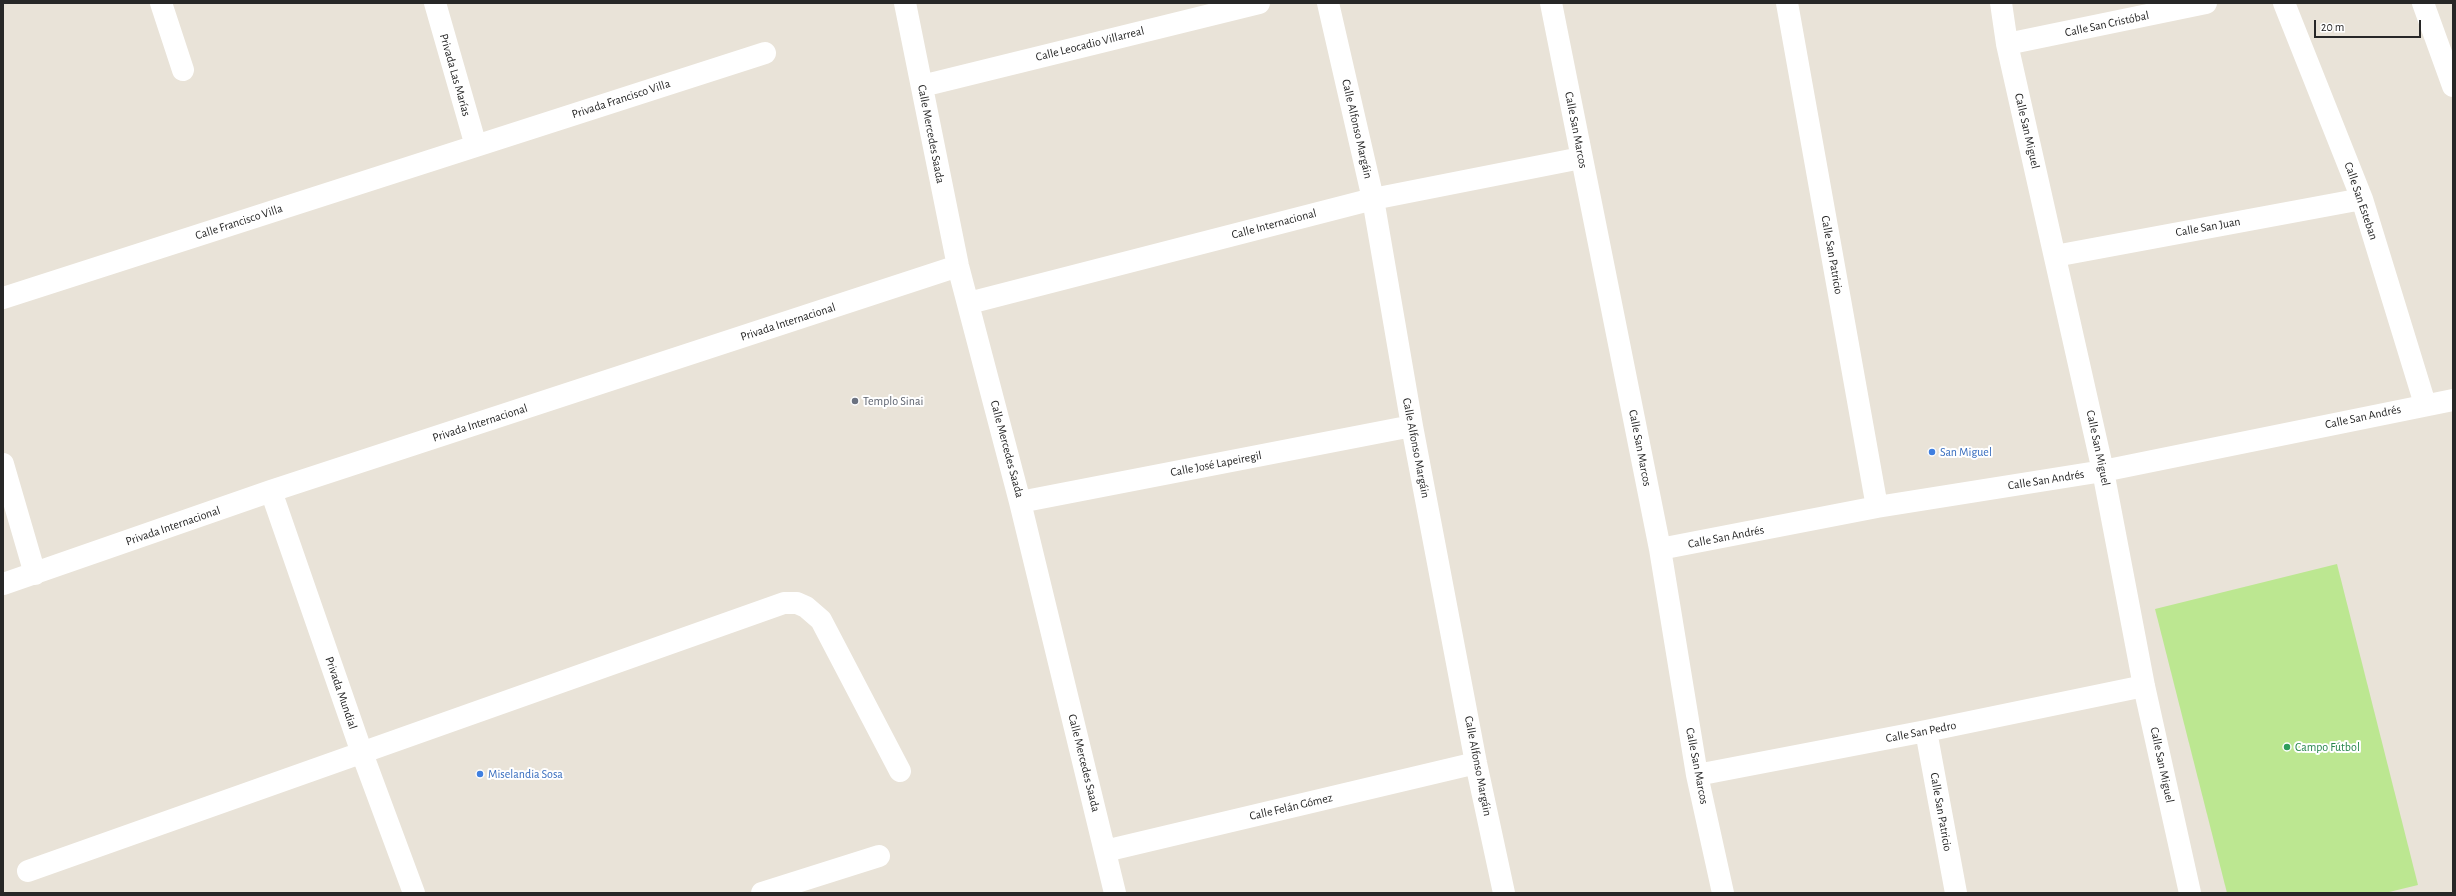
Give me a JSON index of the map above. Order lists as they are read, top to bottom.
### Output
{
  "streets": {
    "street": [
      "Calle San Cristóbal",
      "Calle Leocadio Villarreal",
      "Privada Las Marías",
      "Privada Francisco Villa",
      "Calle Alfonso Margáin",
      "Calle San Marcos",
      "Calle San Miguel",
      "Calle Mercedes Saada",
      "Calle San Esteban",
      "Calle Francisco Villa",
      "Calle Internacional",
      "Calle San Juan",
      "Calle San Patricio",
      "Privada Internacional",
      "Calle San Andrés",
      "Calle José Lapeiregil",
      "Privada Mundial",
      "Calle San Pedro",
      "Calle Felán Gómez"
    ]
  },
  "crossings": [
    ["Calle San Cristóbal", "Calle San Miguel"],
    ["Calle Leocadio Villarreal", "Calle Mercedes Saada"],
    ["Privada Las Marías", "Privada Francisco Villa"],
    ["Privada Las Marías", "Calle Francisco Villa"],
    ["Privada Francisco Villa", "Calle Francisco Villa"],
    ["Calle Alfonso Margáin", "Calle Internacional"],
    ["Calle Alfonso Margáin", "Calle José Lapeiregil"],
    ["Calle Alfonso Margáin", "Calle Felán Gómez"],
    ["Calle San Marcos", "Calle Internacional"],
    ["Calle San Marcos", "Calle San Andrés"],
    ["Calle San Marcos", "Calle San Pedro"],
    ["Calle San Miguel", "Calle San Juan"],
    ["Calle San Miguel", "Calle San Andrés"],
    ["Calle San Miguel", "Calle San Pedro"],
    ["Calle Mercedes Saada", "Calle Internacional"],
    ["Calle Mercedes Saada", "Privada Internacional"],
    ["Calle Mercedes Saada", "Calle José Lapeiregil"],
    ["Calle Mercedes Saada", "Calle Felán Gómez"],
    ["Calle San Esteban", "Calle San Juan"],
    ["Calle San Esteban", "Calle San Andrés"],
    ["Calle San Patricio", "Calle San Andrés"],
    ["Calle San Patricio", "Calle San Pedro"],
    ["Privada Internacional", "Privada Mundial"]
  ],
  "places": [
    "Templo Sinai",
    "San Miguel",
    "Campo Fútbol",
    "Miselandia Sosa"
  ],
  "scale_bar": "20 m"
}
